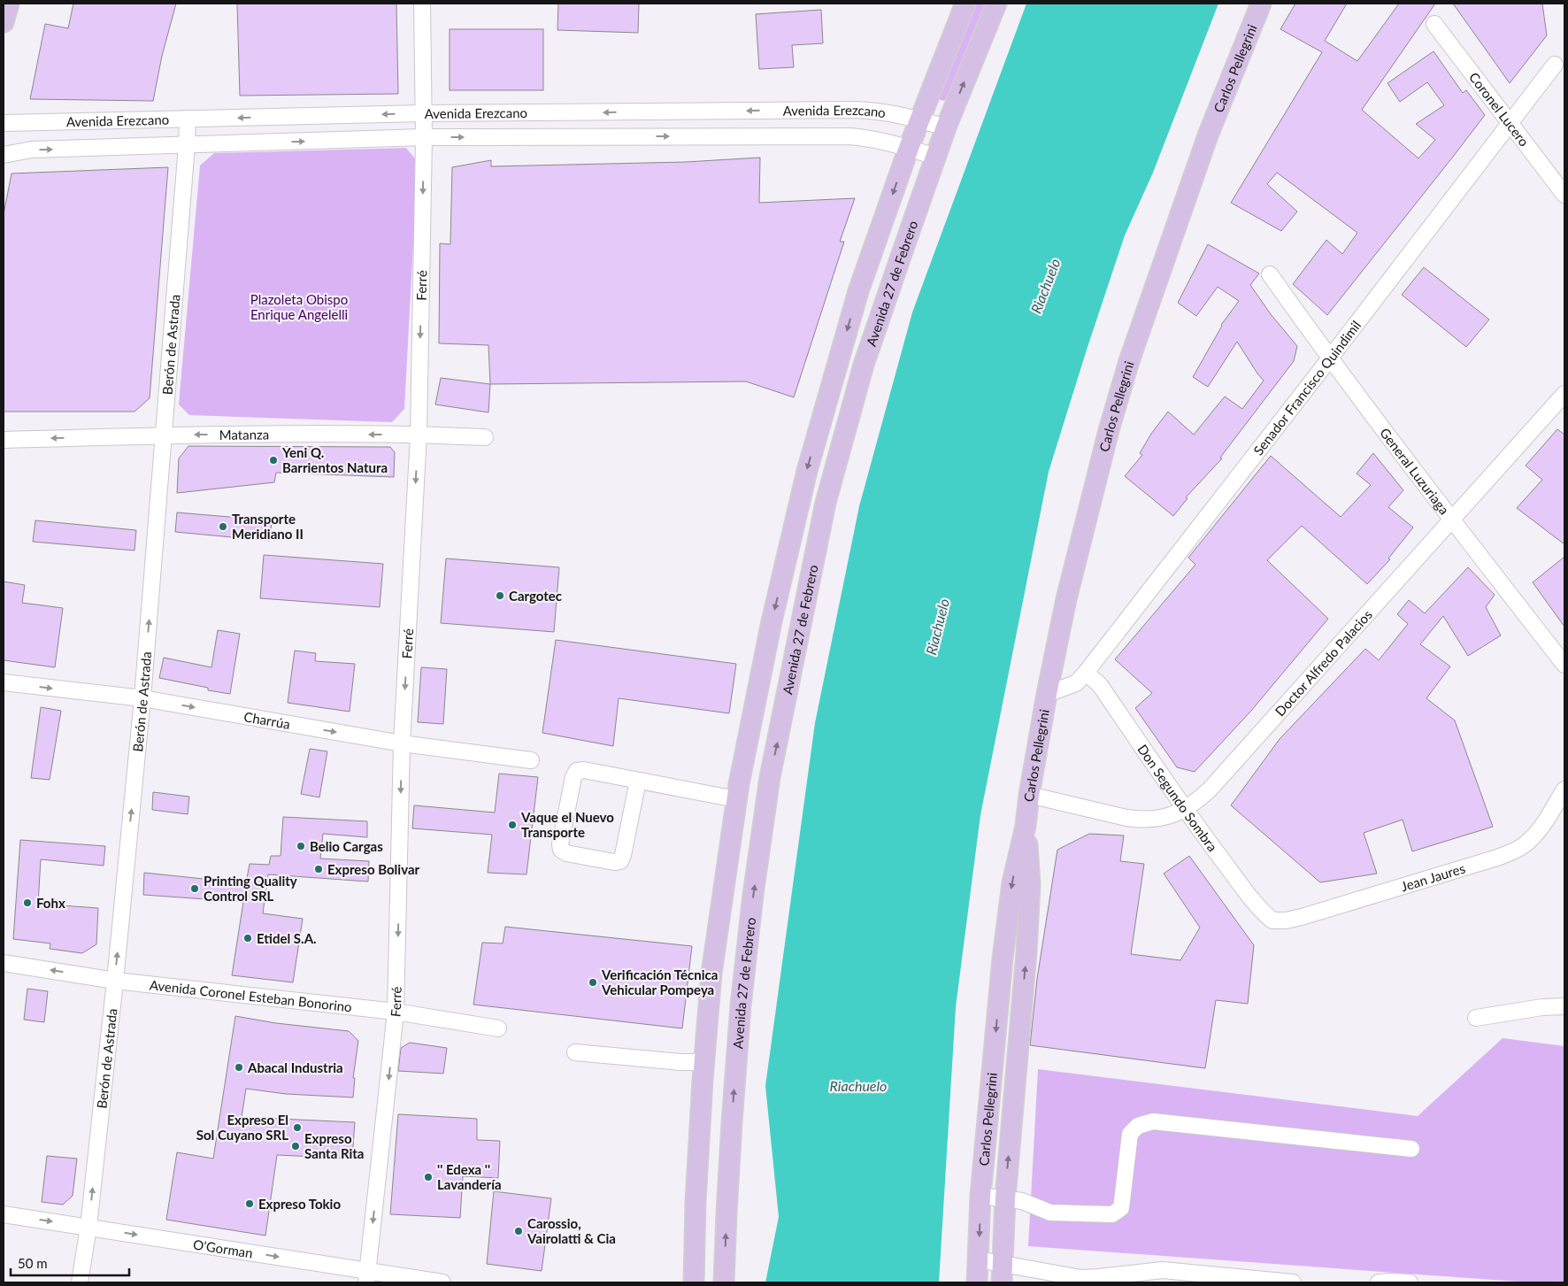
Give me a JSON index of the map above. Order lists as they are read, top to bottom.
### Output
{
  "streets": {
    "main road": ["Carlos Pellegrini", "Avenida 27 de Febrero"],
    "street": [
      "Coronel Lucero",
      "Avenida Erezcano",
      "Ferré",
      "Berón de Astrada",
      "Senador Francisco Quindimil",
      "Matanza",
      "General Luzuriaga",
      "Doctor Alfredo Palacios",
      "Charrúa",
      "Don Segundo Sombra",
      "Jean Jaures",
      "Avenida Coronel Esteban Bonorino",
      "O'Gorman"
    ]
  },
  "crossings": [
    ["Carlos Pellegrini", "Senador Francisco Quindimil"],
    ["Carlos Pellegrini", "Doctor Alfredo Palacios"],
    ["Coronel Lucero", "Senador Francisco Quindimil"],
    ["Avenida Erezcano", "Avenida 27 de Febrero"],
    ["Avenida Erezcano", "Ferré"],
    ["Avenida Erezcano", "Berón de Astrada"],
    ["Ferré", "Matanza"],
    ["Ferré", "Charrúa"],
    ["Ferré", "Avenida Coronel Esteban Bonorino"],
    ["Ferré", "O'Gorman"],
    ["Berón de Astrada", "Matanza"],
    ["Berón de Astrada", "Charrúa"],
    ["Berón de Astrada", "Avenida Coronel Esteban Bonorino"],
    ["Berón de Astrada", "O'Gorman"],
    ["Senador Francisco Quindimil", "General Luzuriaga"],
    ["Senador Francisco Quindimil", "Don Segundo Sombra"],
    ["General Luzuriaga", "Doctor Alfredo Palacios"],
    ["Doctor Alfredo Palacios", "Don Segundo Sombra"],
    ["Don Segundo Sombra", "Jean Jaures"]
  ],
  "one_way": [
    "Ferré",
    "Berón de Astrada",
    "Matanza",
    "Charrúa",
    "O'Gorman"
  ],
  "water": ["Riachuelo"],
  "parks": ["Plazoleta Obispo Enrique Angelelli"],
  "places": [
    "Yeni Q. Barrientos Natura",
    "Transporte Meridiano II",
    "Cargotec",
    "Vaque el Nuevo Transporte",
    "Belio Cargas",
    "Expreso Bolivar",
    "Printing Quality Control SRL",
    "Fohx",
    "Etidel S.A.",
    "Verificación Técnica Vehicular Pompeya",
    "Abacal Industria",
    "Expreso El Sol Cuyano SRL",
    "Expreso Santa Rita",
    "'' Edexa '' Lavandería",
    "Expreso Tokio",
    "Carossio, Vairolatti & Cia"
  ],
  "scale_bar": "50 m"
}
